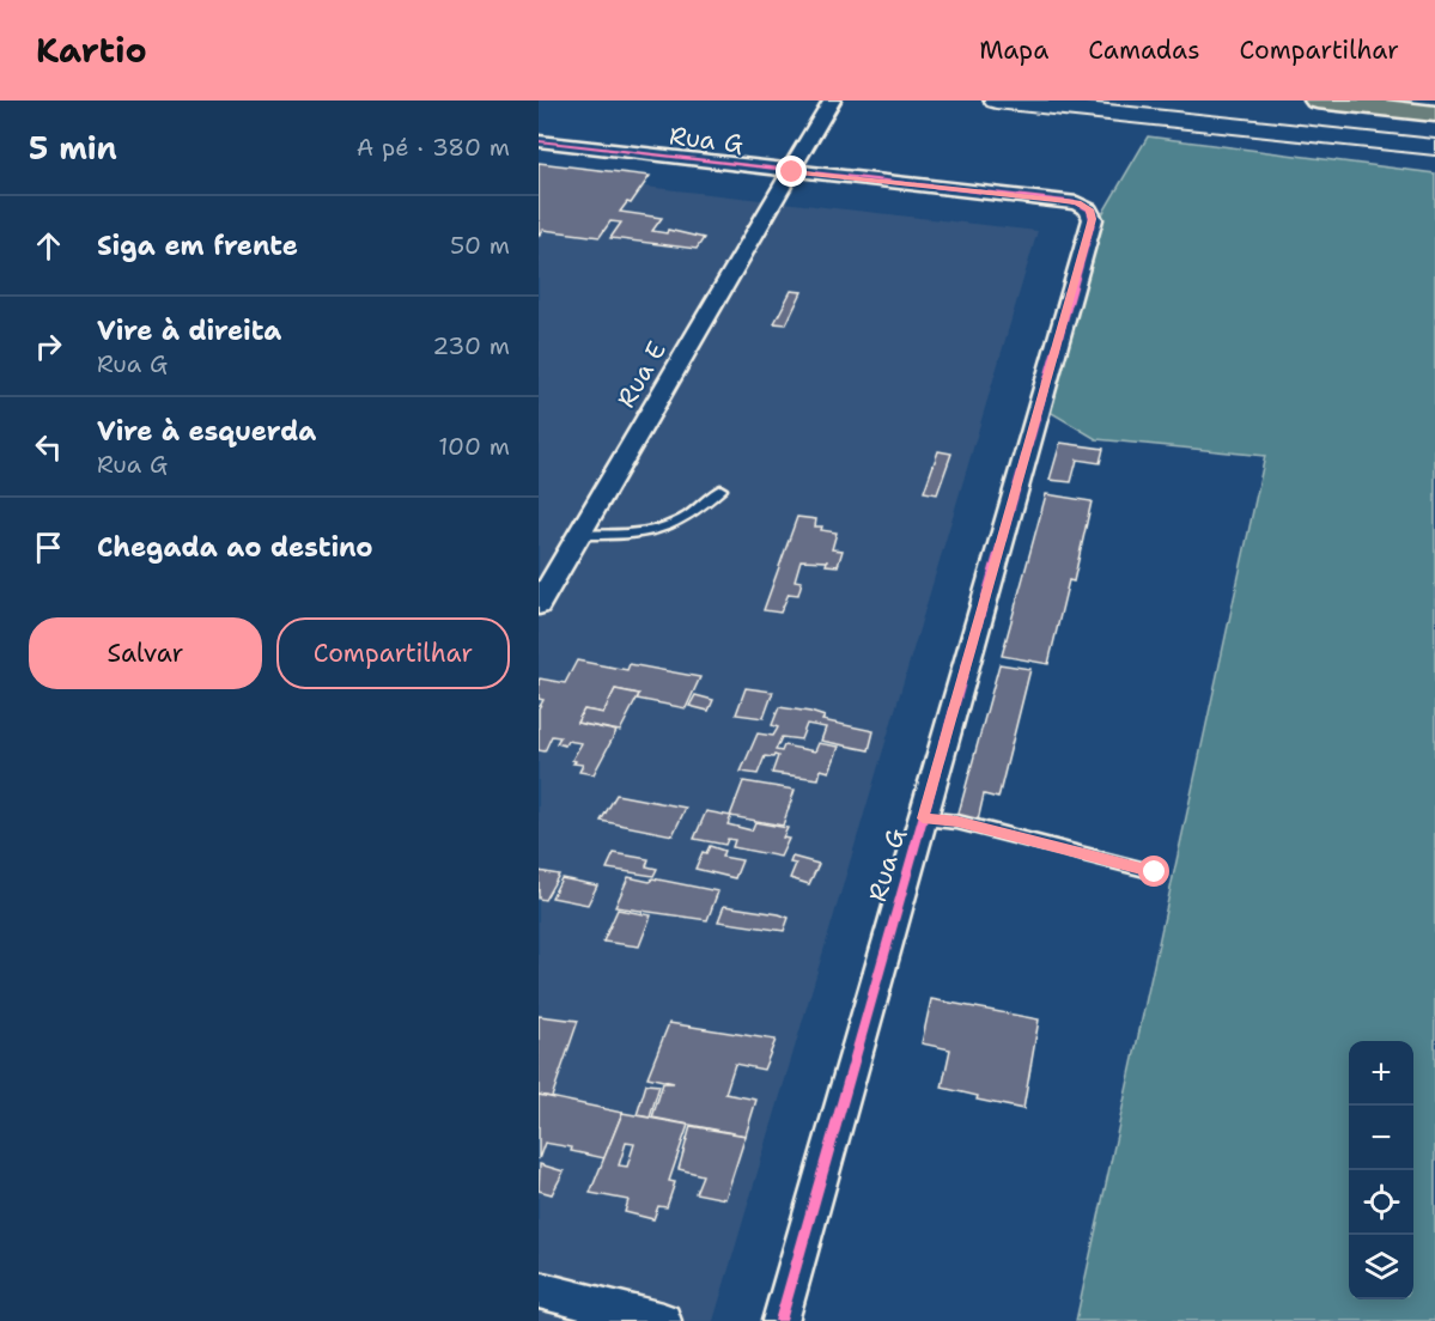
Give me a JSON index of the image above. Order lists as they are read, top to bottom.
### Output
{
  "streets": {
    "street": ["Rua G", "Rua E"]
  },
  "crossings": [
    ["Rua G", "Rua E"]
  ],
  "page": {
    "header": "Kartio",
    "nav": ["Mapa", "Camadas", "Compartilhar"],
    "heading": ["5 min", "A pé · 380 m"],
    "list": [
      ["Siga em frente", "50 m"],
      ["Vire à direita", "Rua G", "230 m"],
      ["Vire à esquerda", "Rua G", "100 m"],
      "Chegada ao destino"
    ],
    "buttons": ["Salvar", "Compartilhar"],
    "map_buttons": ["+", "−"]
  }
}
